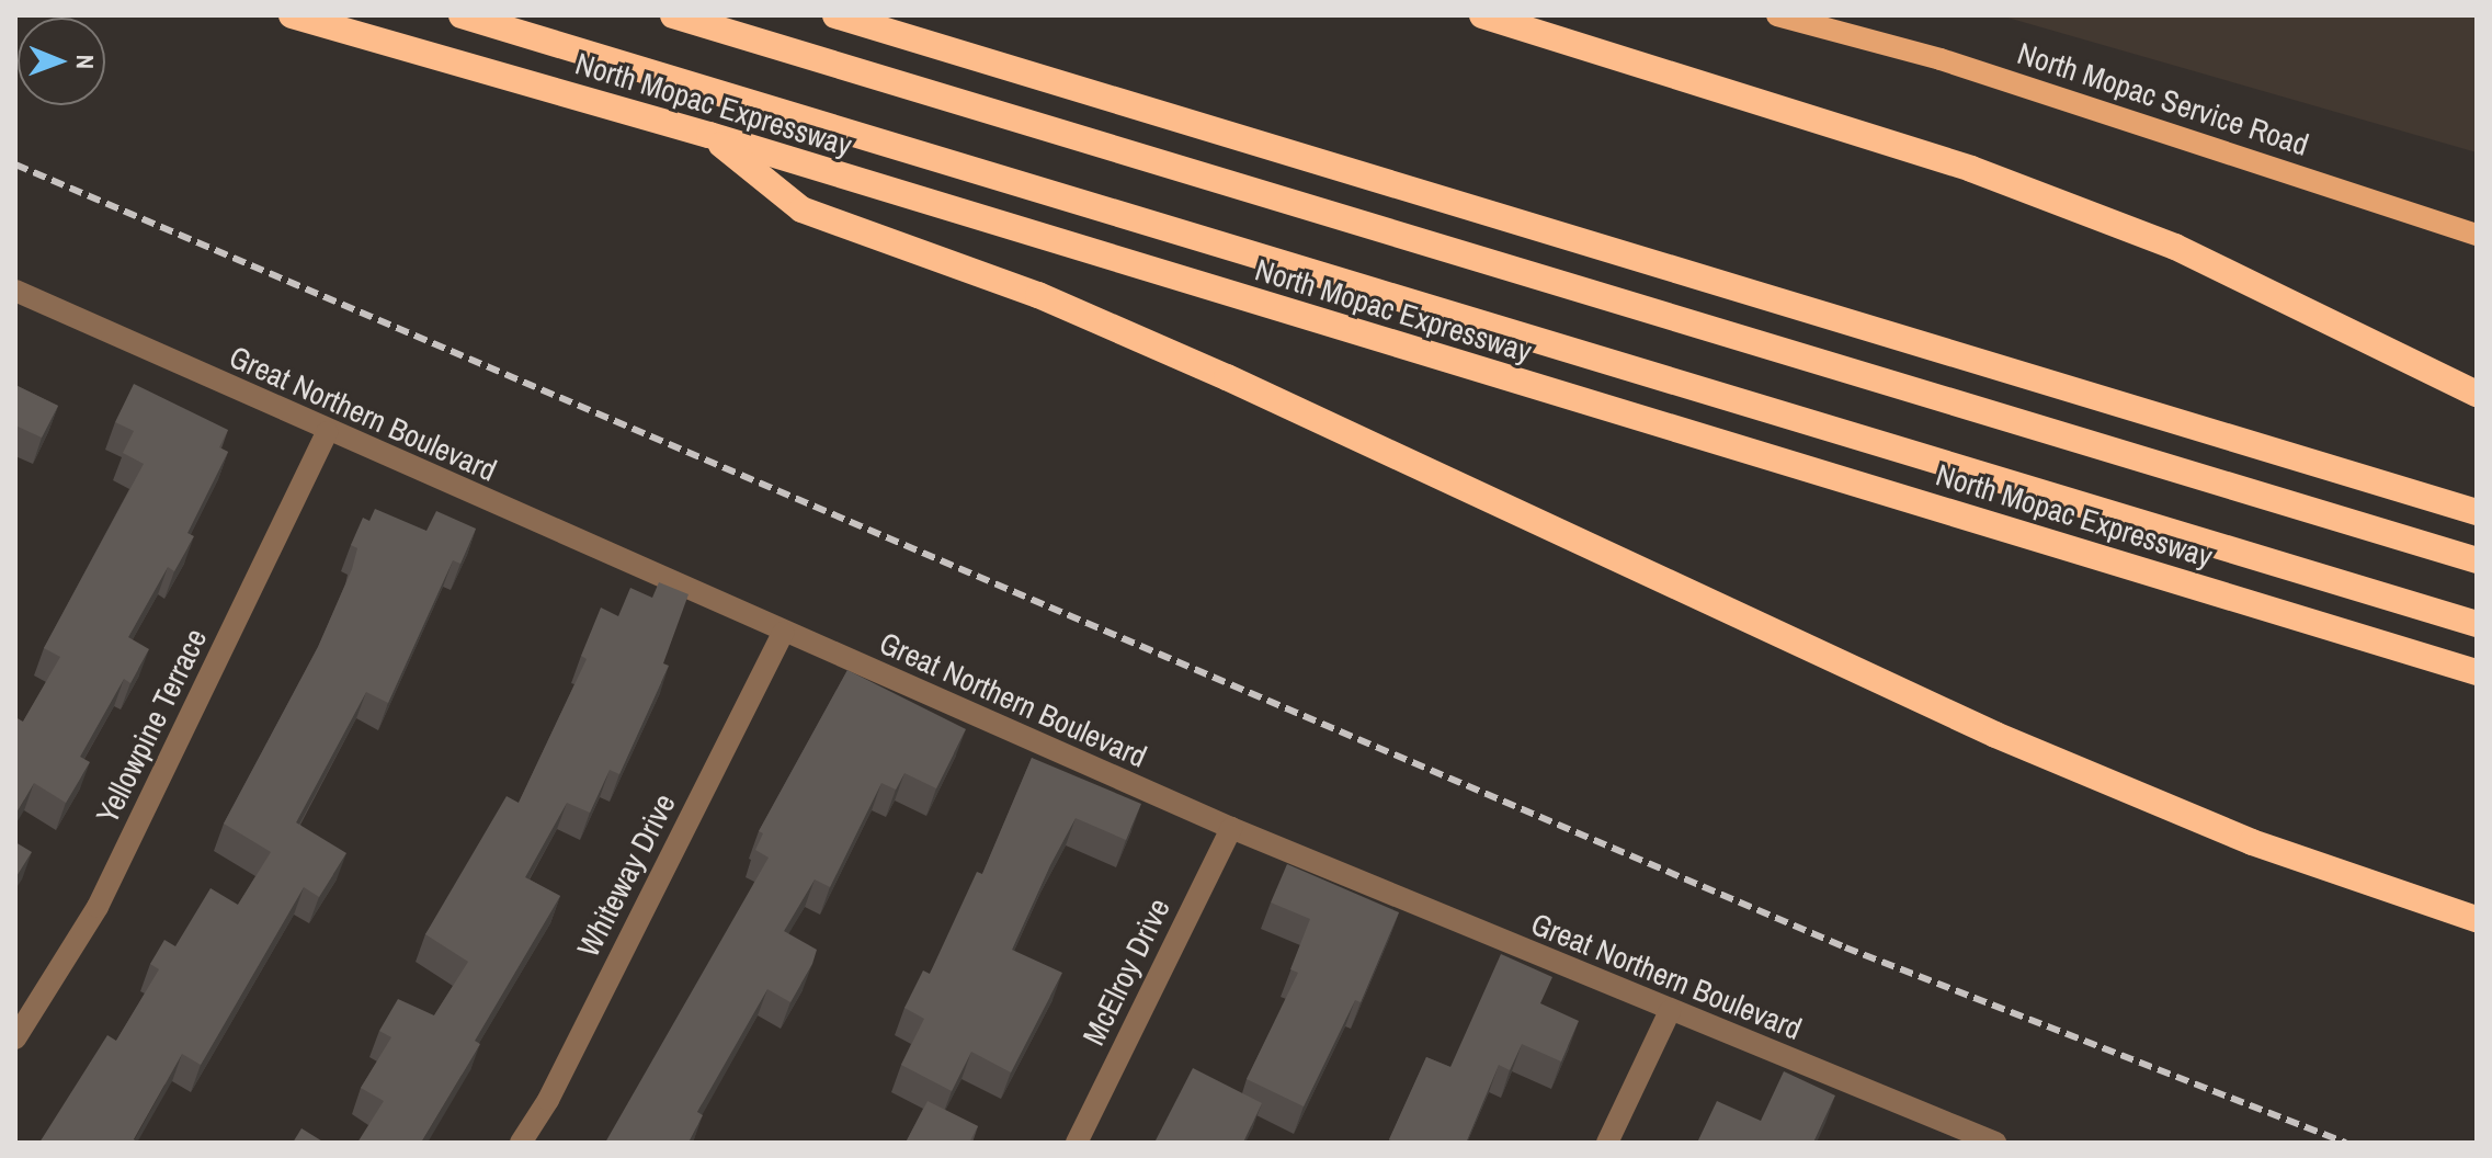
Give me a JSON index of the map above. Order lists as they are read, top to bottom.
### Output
{
  "streets": {
    "highway": ["North Mopac Expressway"],
    "main road": ["North Mopac Service Road"],
    "street": [
      "Great Northern Boulevard",
      "Yellowpine Terrace",
      "Whiteway Drive",
      "McElroy Drive"
    ]
  },
  "crossings": [
    ["Great Northern Boulevard", "Yellowpine Terrace"],
    ["Great Northern Boulevard", "Whiteway Drive"],
    ["Great Northern Boulevard", "McElroy Drive"]
  ],
  "north": "right"
}
